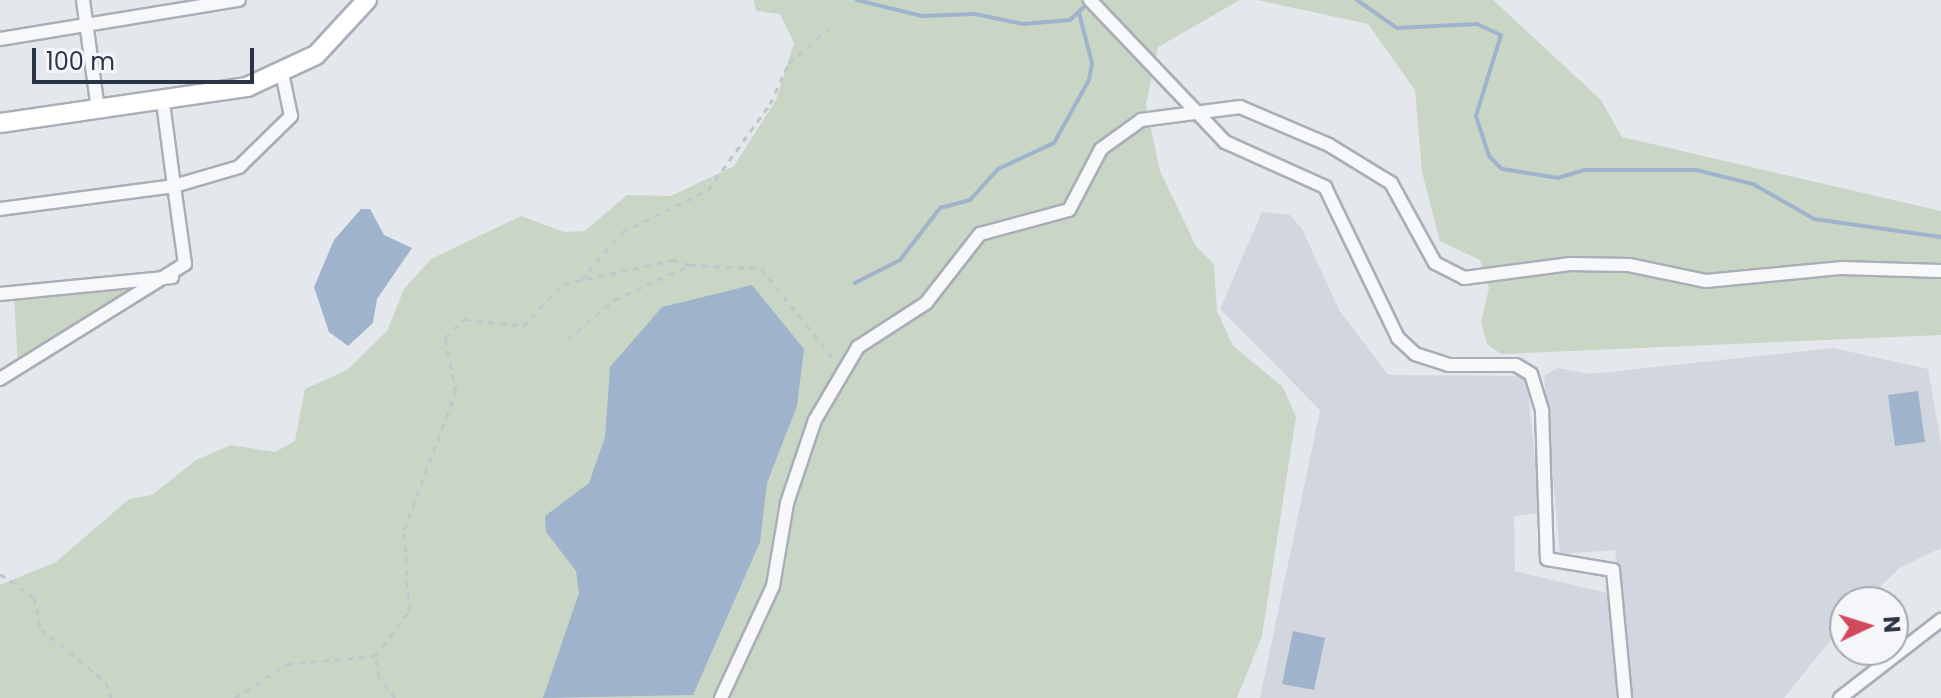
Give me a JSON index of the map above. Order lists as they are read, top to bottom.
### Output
{
  "scale_bar": "100 m",
  "north": "right"
}
